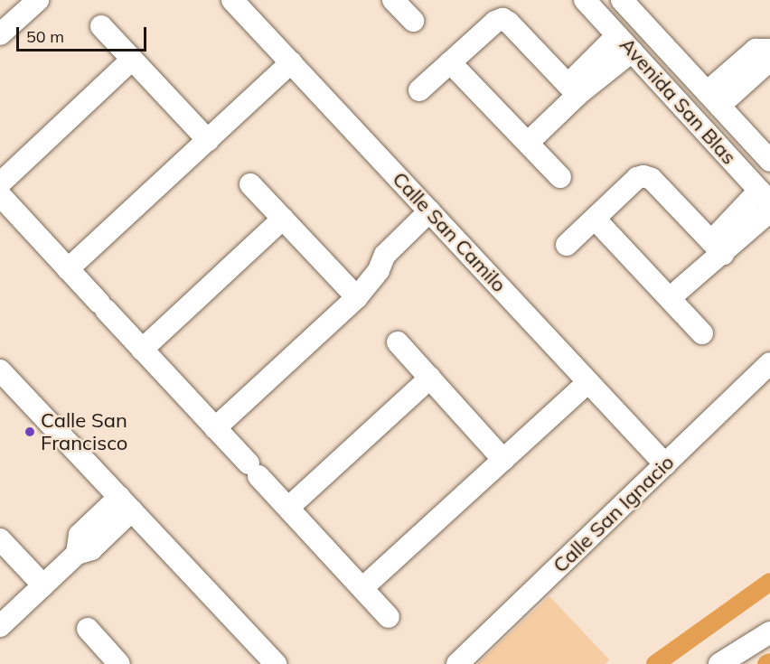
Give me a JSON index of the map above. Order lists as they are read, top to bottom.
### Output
{
  "streets": {
    "street": ["Avenida San Blas", "Calle San Camilo", "Calle San Ignacio"]
  },
  "crossings": [
    ["Calle San Camilo", "Calle San Ignacio"]
  ],
  "places": ["Calle San Francisco"],
  "scale_bar": "50 m"
}
